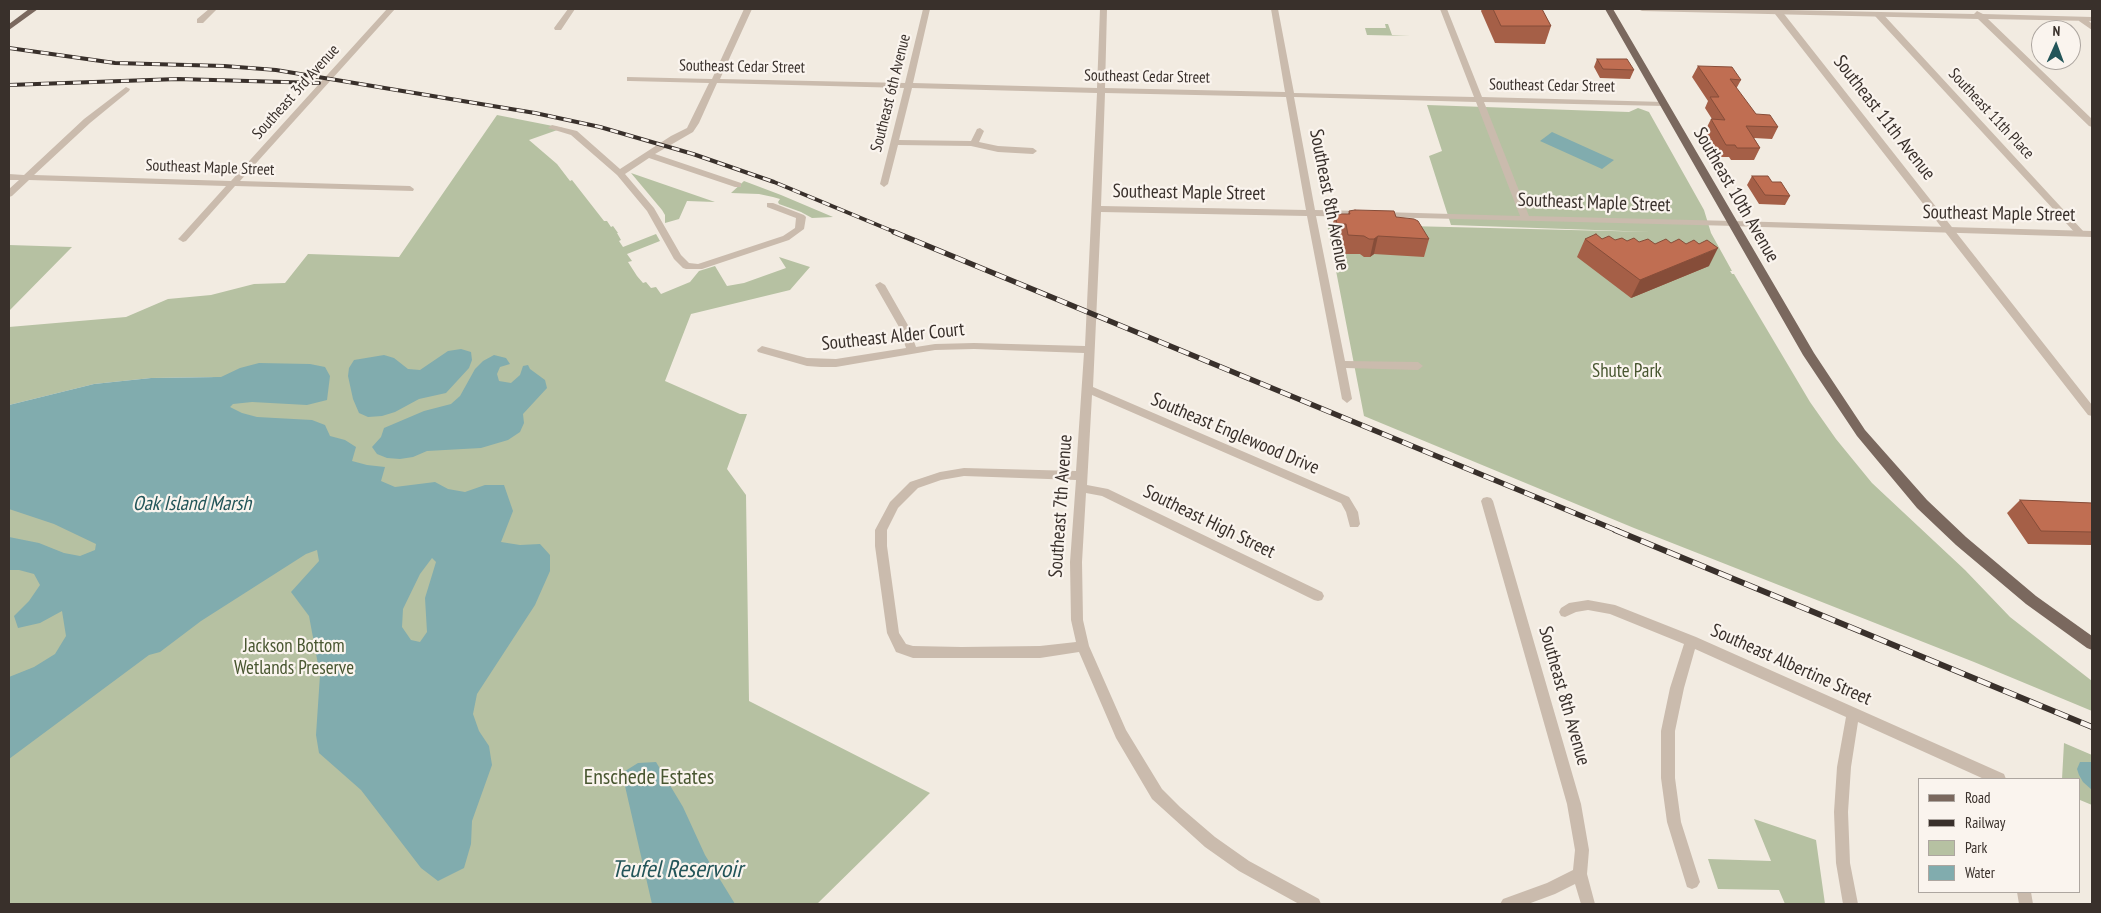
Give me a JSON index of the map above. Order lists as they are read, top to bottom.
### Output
{
  "streets": {
    "main road": ["Southeast 10th Avenue"],
    "street": [
      "Southeast Cedar Street",
      "Southeast 3rd Avenue",
      "Southeast 6th Avenue",
      "Southeast 11th Place",
      "Southeast 11th Avenue",
      "Southeast Maple Street",
      "Southeast 8th Avenue",
      "Southeast Alder Court",
      "Southeast Englewood Drive",
      "Southeast 7th Avenue",
      "Southeast High Street",
      "Southeast Albertine Street"
    ]
  },
  "crossings": [
    ["Southeast Cedar Street", "Southeast 6th Avenue"],
    ["Southeast Cedar Street", "Southeast 10th Avenue"],
    ["Southeast Cedar Street", "Southeast 8th Avenue"],
    ["Southeast Cedar Street", "Southeast 7th Avenue"],
    ["Southeast 3rd Avenue", "Southeast Maple Street"],
    ["Southeast 11th Place", "Southeast Maple Street"],
    ["Southeast 11th Avenue", "Southeast Maple Street"],
    ["Southeast Maple Street", "Southeast 10th Avenue"],
    ["Southeast Maple Street", "Southeast 8th Avenue"],
    ["Southeast Maple Street", "Southeast 7th Avenue"],
    ["Southeast Alder Court", "Southeast 7th Avenue"],
    ["Southeast Englewood Drive", "Southeast 7th Avenue"],
    ["Southeast 7th Avenue", "Southeast High Street"]
  ],
  "water": ["Oak Island Marsh", "Teufel Reservoir"],
  "parks": ["Shute Park", "Jackson Bottom Wetlands Preserve", "Enschede Estates"],
  "legend": [
    "Road",
    "Railway",
    "Park",
    "Water"
  ],
  "north": "top"
}
